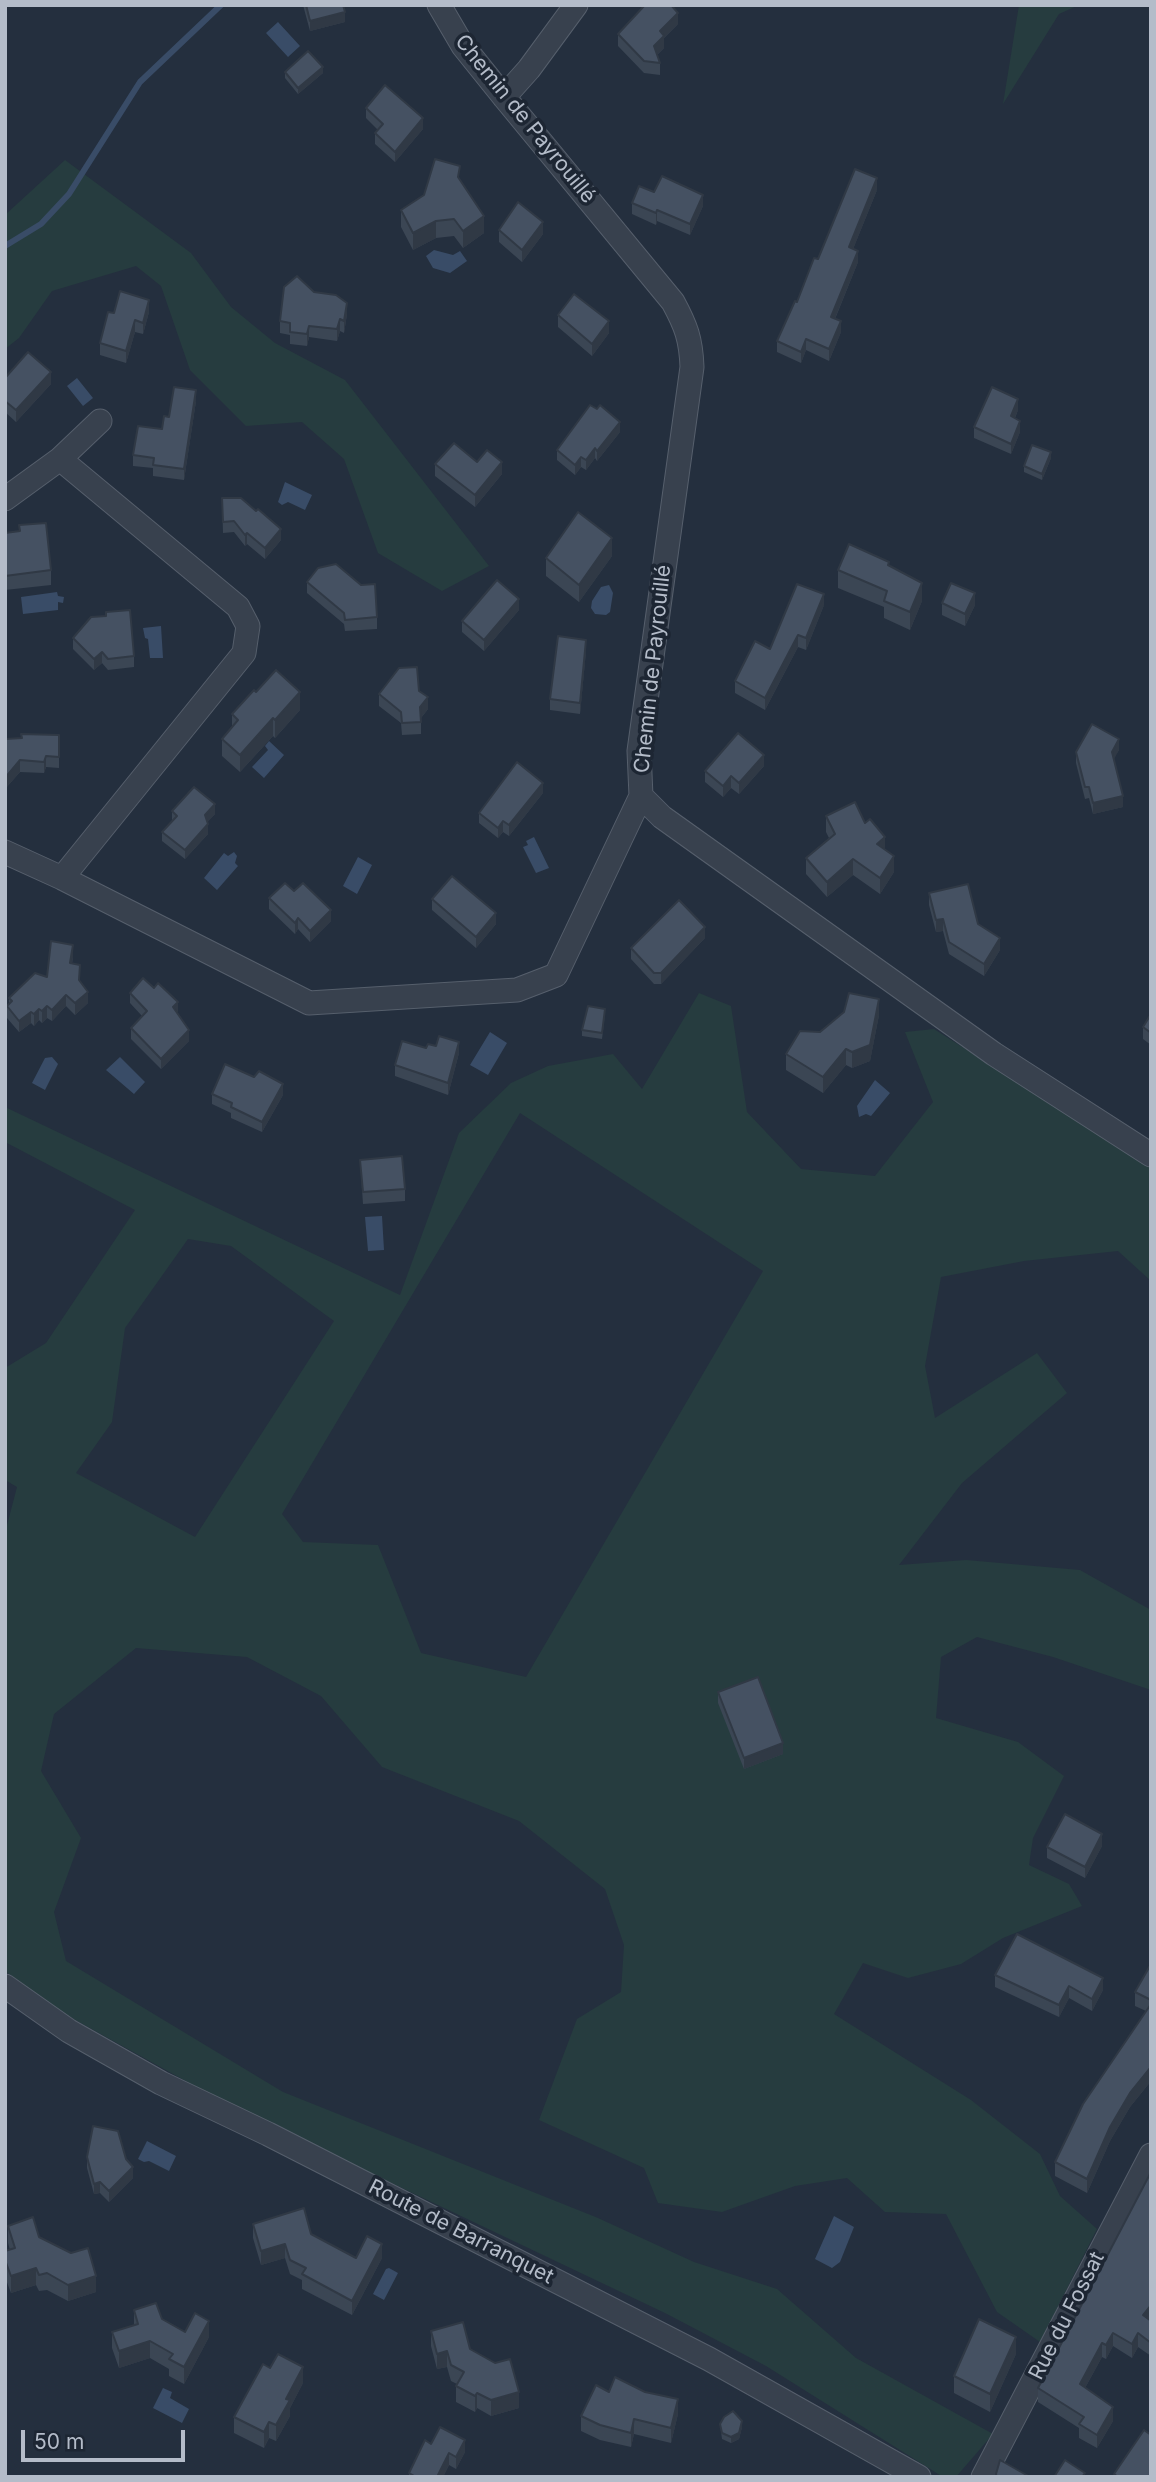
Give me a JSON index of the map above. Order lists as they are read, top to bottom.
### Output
{
  "streets": {
    "street": ["Chemin de Payrouillé", "Route de Barranquet", "Rue du Fossat"]
  },
  "scale_bar": "50 m"
}
